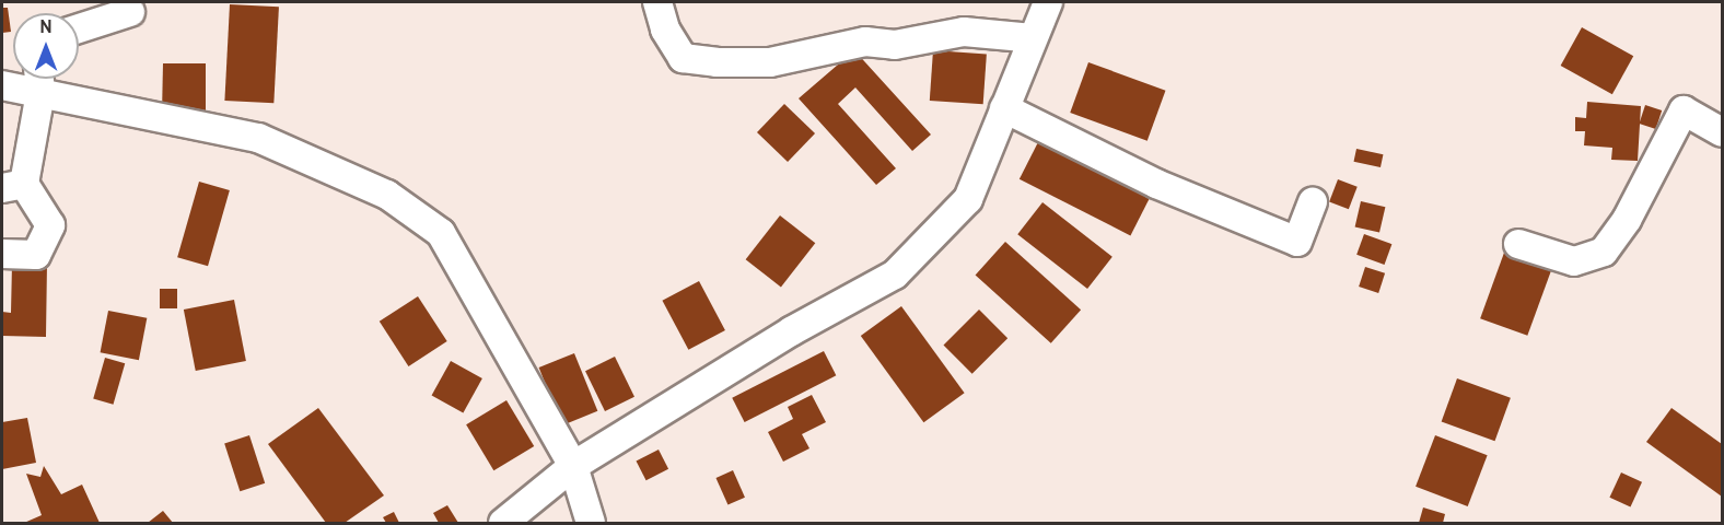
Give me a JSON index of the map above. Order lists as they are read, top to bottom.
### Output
{
  "north": "top"
}
